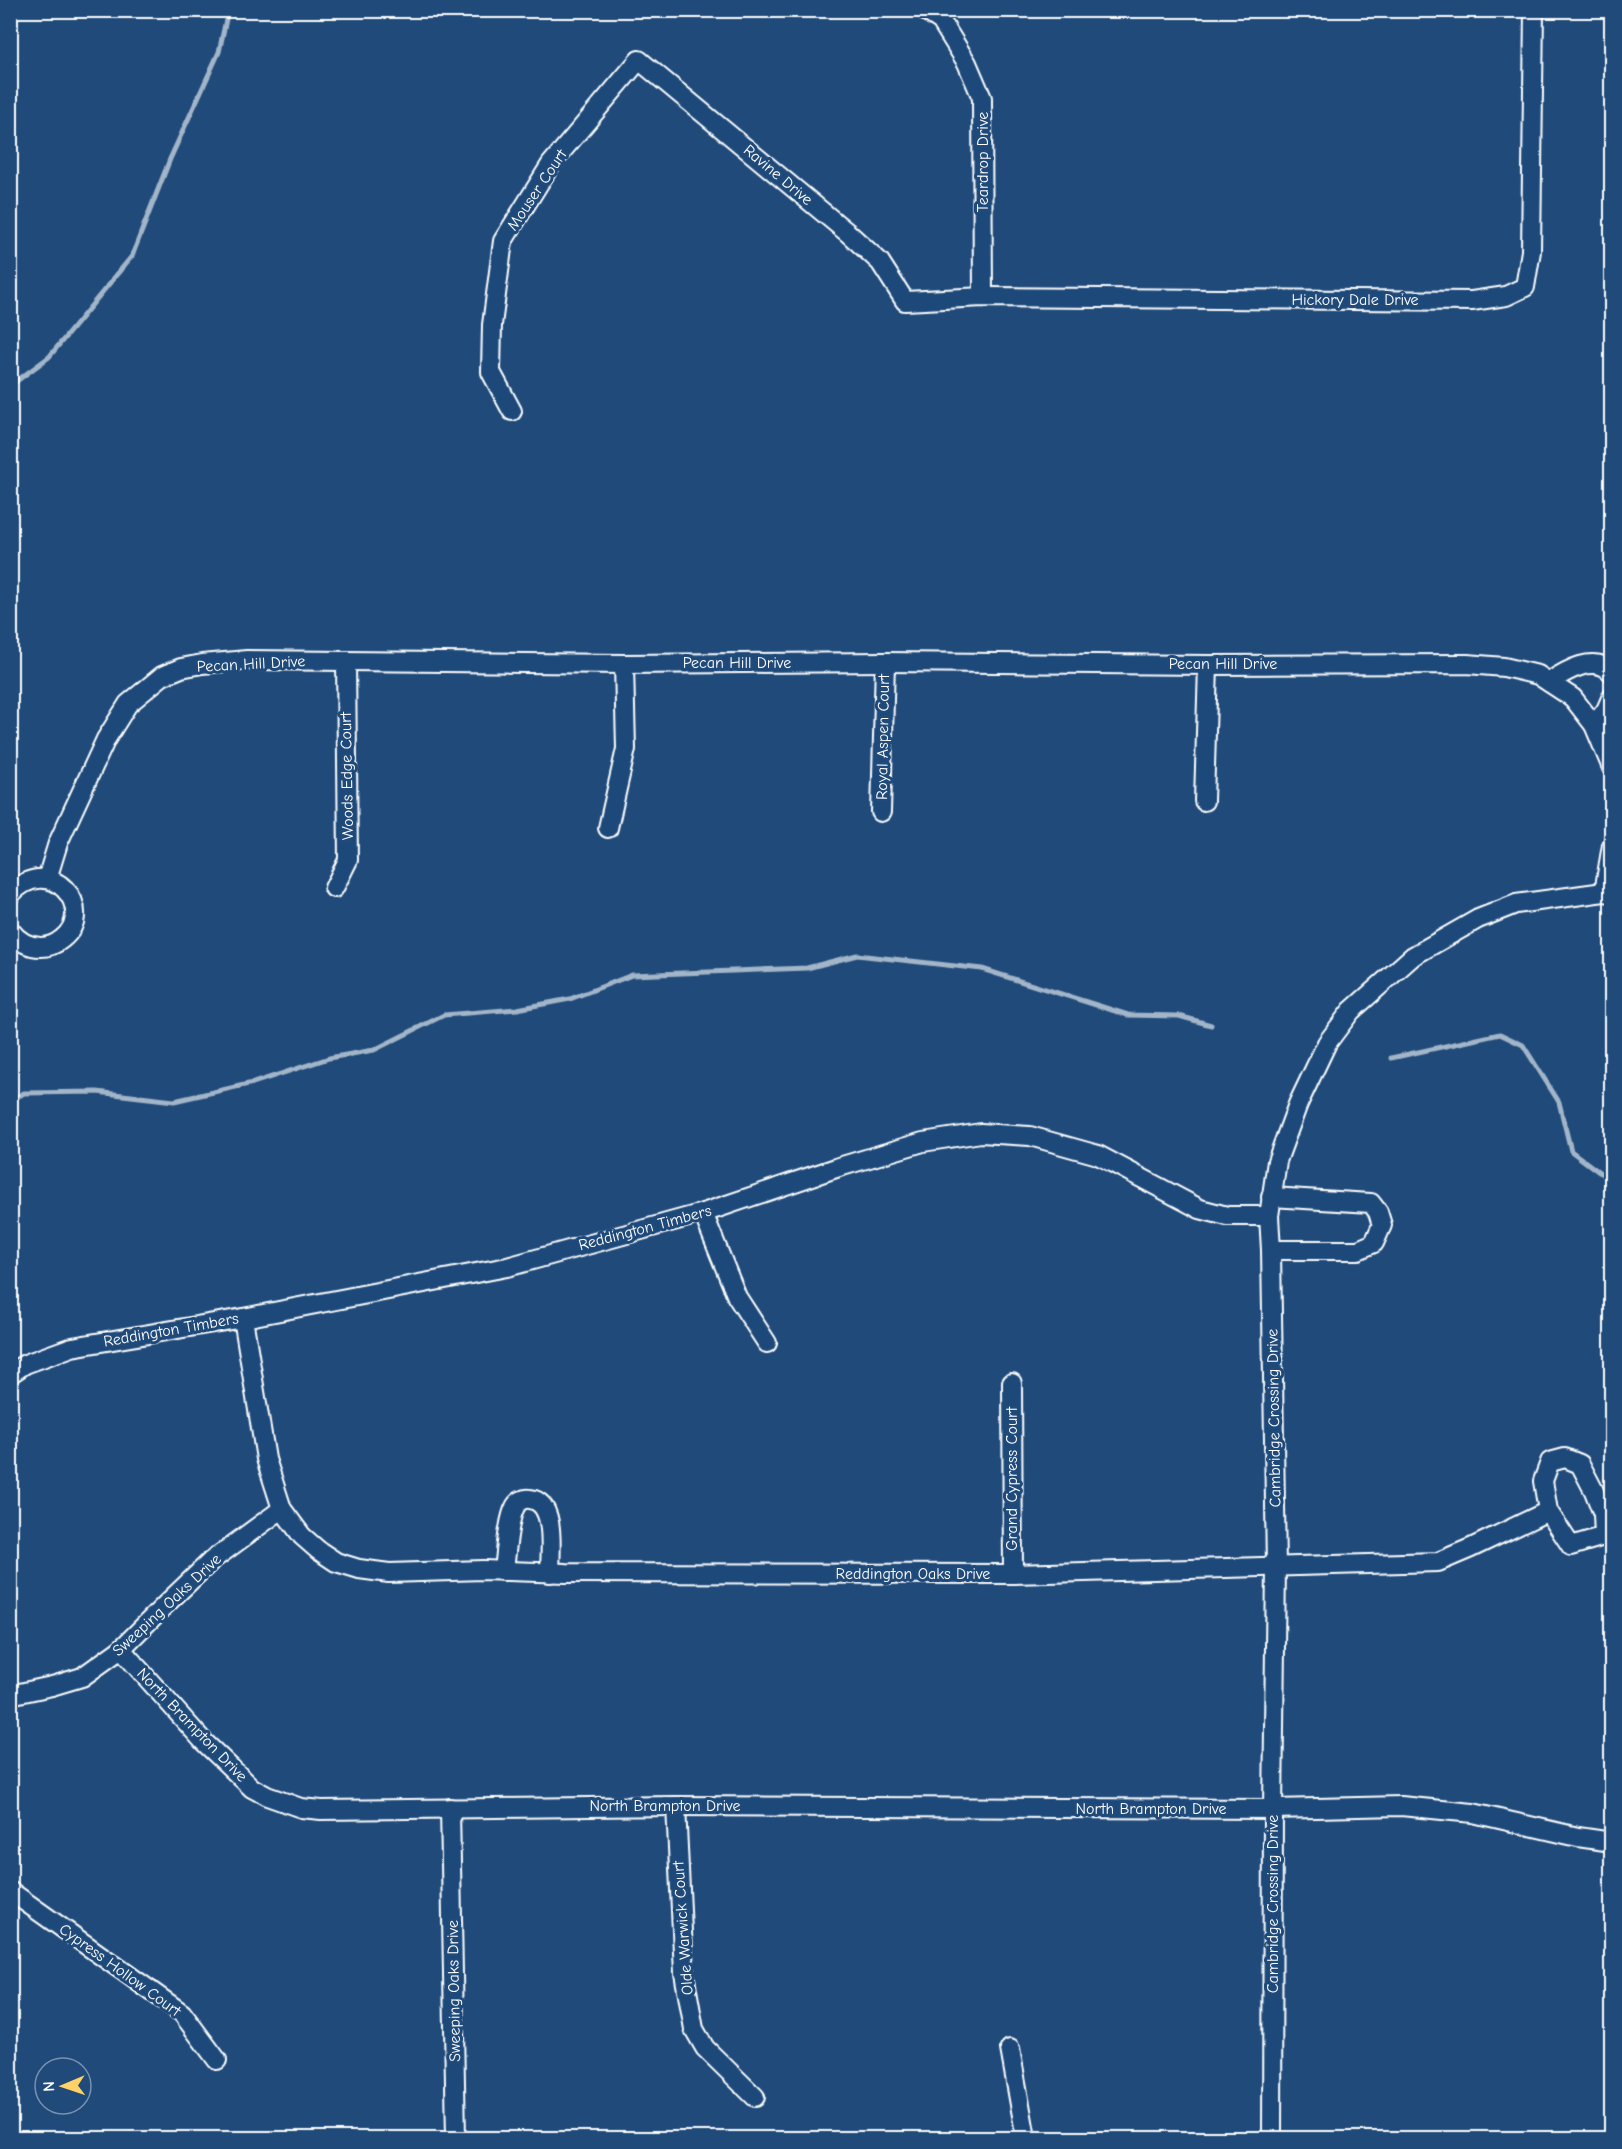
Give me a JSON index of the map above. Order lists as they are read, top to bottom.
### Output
{
  "streets": {
    "street": [
      "Teardrop Drive",
      "Ravine Drive",
      "Mouser Court",
      "Hickory Dale Drive",
      "Pecan Hill Drive",
      "Royal Aspen Court",
      "Woods Edge Court",
      "Reddington Timbers",
      "Cambridge Crossing Drive",
      "Grand Cypress Court",
      "Reddington Oaks Drive",
      "Sweeping Oaks Drive",
      "North Brampton Drive",
      "Olde Warwick Court",
      "Cypress Hollow Court"
    ]
  },
  "crossings": [
    ["Teardrop Drive", "Hickory Dale Drive"],
    ["Ravine Drive", "Mouser Court"],
    ["Ravine Drive", "Hickory Dale Drive"],
    ["Pecan Hill Drive", "Royal Aspen Court"],
    ["Pecan Hill Drive", "Woods Edge Court"],
    ["Reddington Timbers", "Cambridge Crossing Drive"],
    ["Reddington Timbers", "Reddington Oaks Drive"],
    ["Cambridge Crossing Drive", "Reddington Oaks Drive"],
    ["Cambridge Crossing Drive", "North Brampton Drive"],
    ["Grand Cypress Court", "Reddington Oaks Drive"],
    ["Reddington Oaks Drive", "Sweeping Oaks Drive"],
    ["Sweeping Oaks Drive", "North Brampton Drive"],
    ["North Brampton Drive", "Olde Warwick Court"]
  ],
  "north": "left"
}
